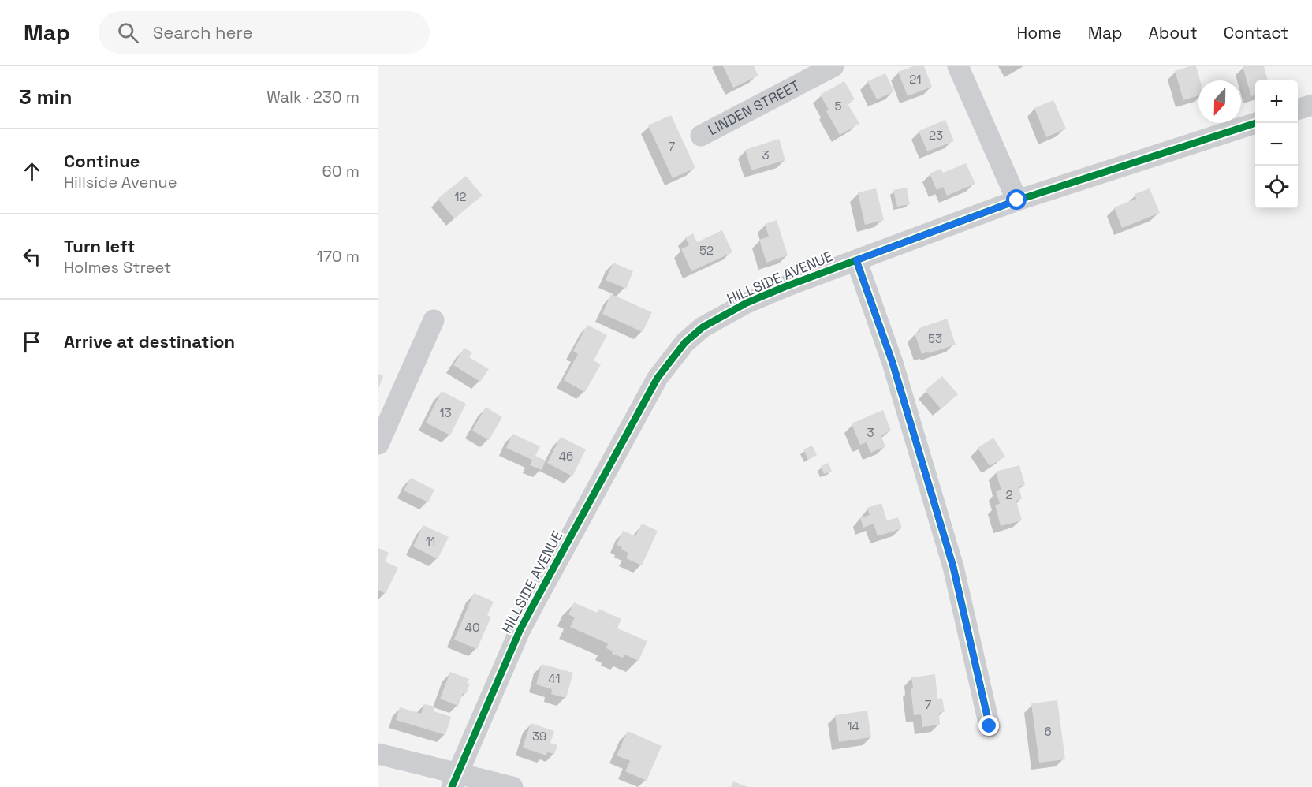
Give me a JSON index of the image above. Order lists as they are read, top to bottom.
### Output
{
  "streets": {
    "street": ["LINDEN STREET", "HILLSIDE AVENUE"]
  },
  "house_numbers": [
    "21",
    "5",
    "23",
    "7",
    "3",
    "12",
    "52",
    "53",
    "13",
    "3",
    "46",
    "2",
    "11",
    "40",
    "41",
    "7",
    "14",
    "6",
    "39"
  ],
  "north": "bottom",
  "page": {
    "header": "Map",
    "search": "Search here",
    "nav": [
      "Home",
      "Map",
      "About",
      "Contact"
    ],
    "heading": ["3 min", "Walk · 230 m"],
    "map_buttons": ["+", "−"],
    "list": [
      ["Continue", "Hillside Avenue", "60 m"],
      ["Turn left", "Holmes Street", "170 m"],
      "Arrive at destination"
    ]
  }
}
